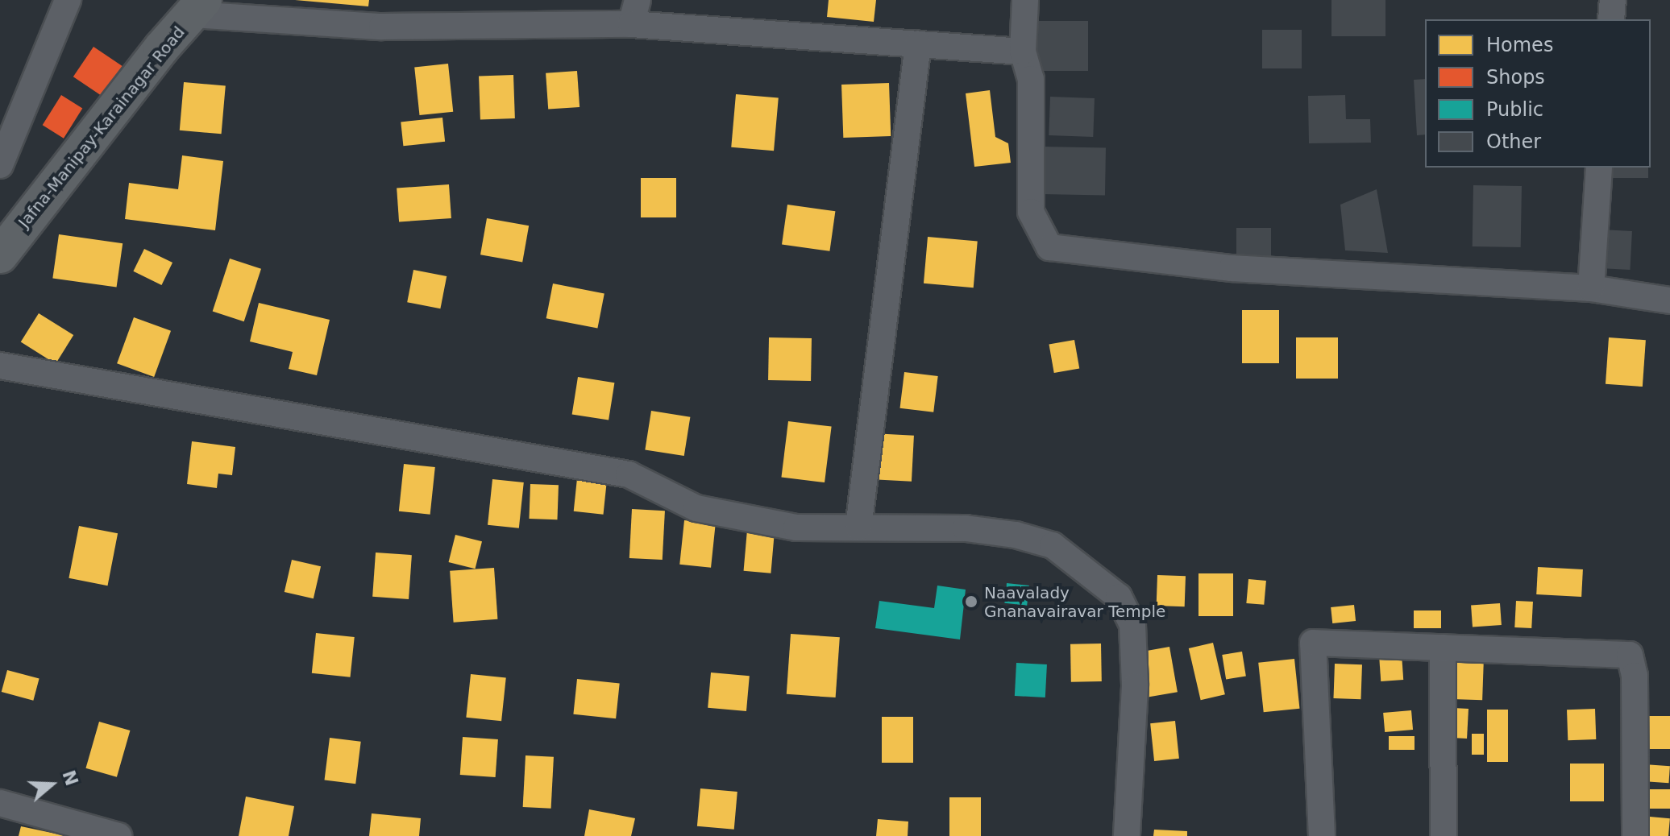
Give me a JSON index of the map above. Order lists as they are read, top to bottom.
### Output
{
  "streets": {
    "main road": ["Jafna-Manipay-Karainagar Road"]
  },
  "places": ["Naavalady Gnanavairavar Temple"],
  "legend": [
    "Homes",
    "Shops",
    "Public",
    "Other"
  ],
  "north": "right"
}
